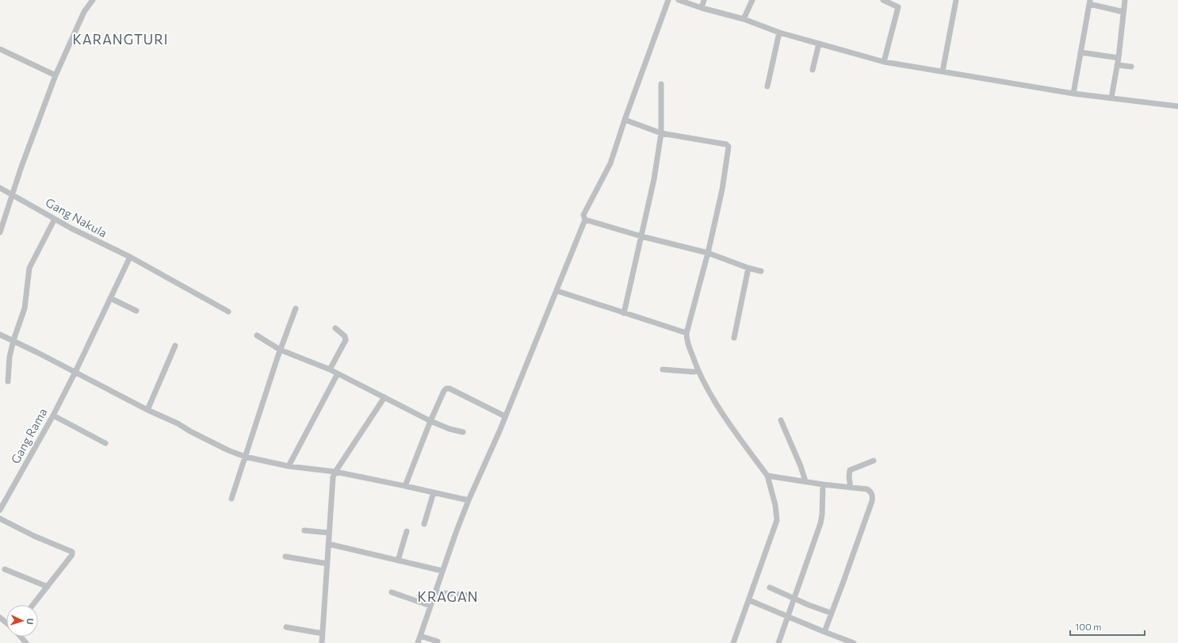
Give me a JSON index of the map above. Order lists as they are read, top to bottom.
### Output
{
  "streets": {
    "street": ["Gang Nakula", "Gang Rama"]
  },
  "crossings": [
    ["Gang Nakula", "Gang Rama"]
  ],
  "districts": ["KARANGTURI", "KRAGAN"],
  "scale_bar": "100 m",
  "north": "right"
}
